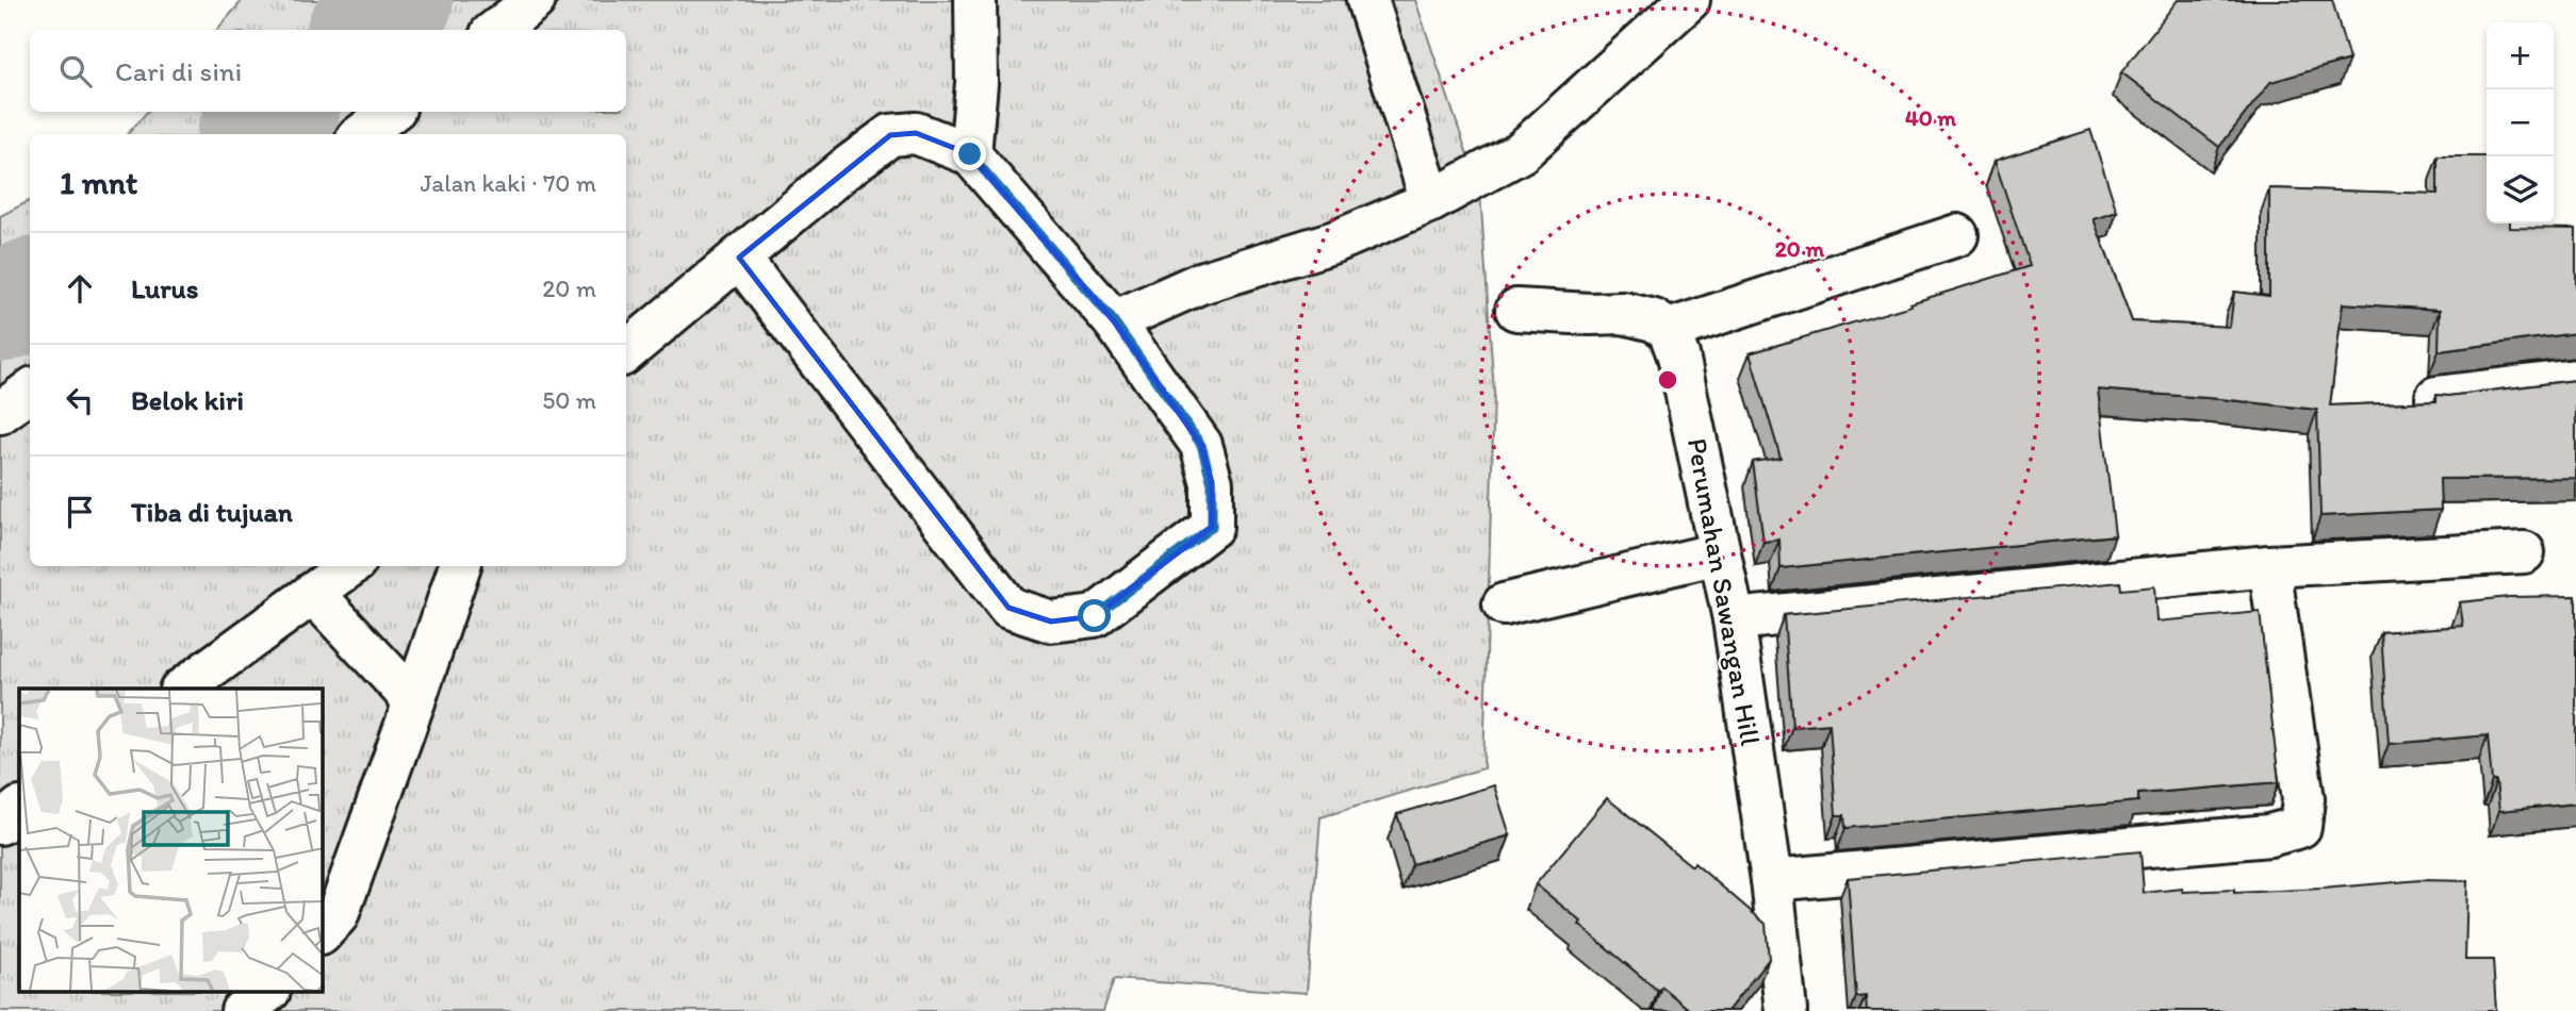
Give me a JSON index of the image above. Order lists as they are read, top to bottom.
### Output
{
  "streets": {
    "street": ["Perumahan Sawangan Hill"]
  },
  "page": {
    "map_buttons": ["+", "−"],
    "search": "Cari di sini",
    "heading": ["1 mnt", "Jalan kaki · 70 m"],
    "list": [
      ["Lurus", "20 m"],
      ["Belok kiri", "50 m"],
      "Tiba di tujuan"
    ]
  },
  "rings": ["40 m", "20 m"]
}
